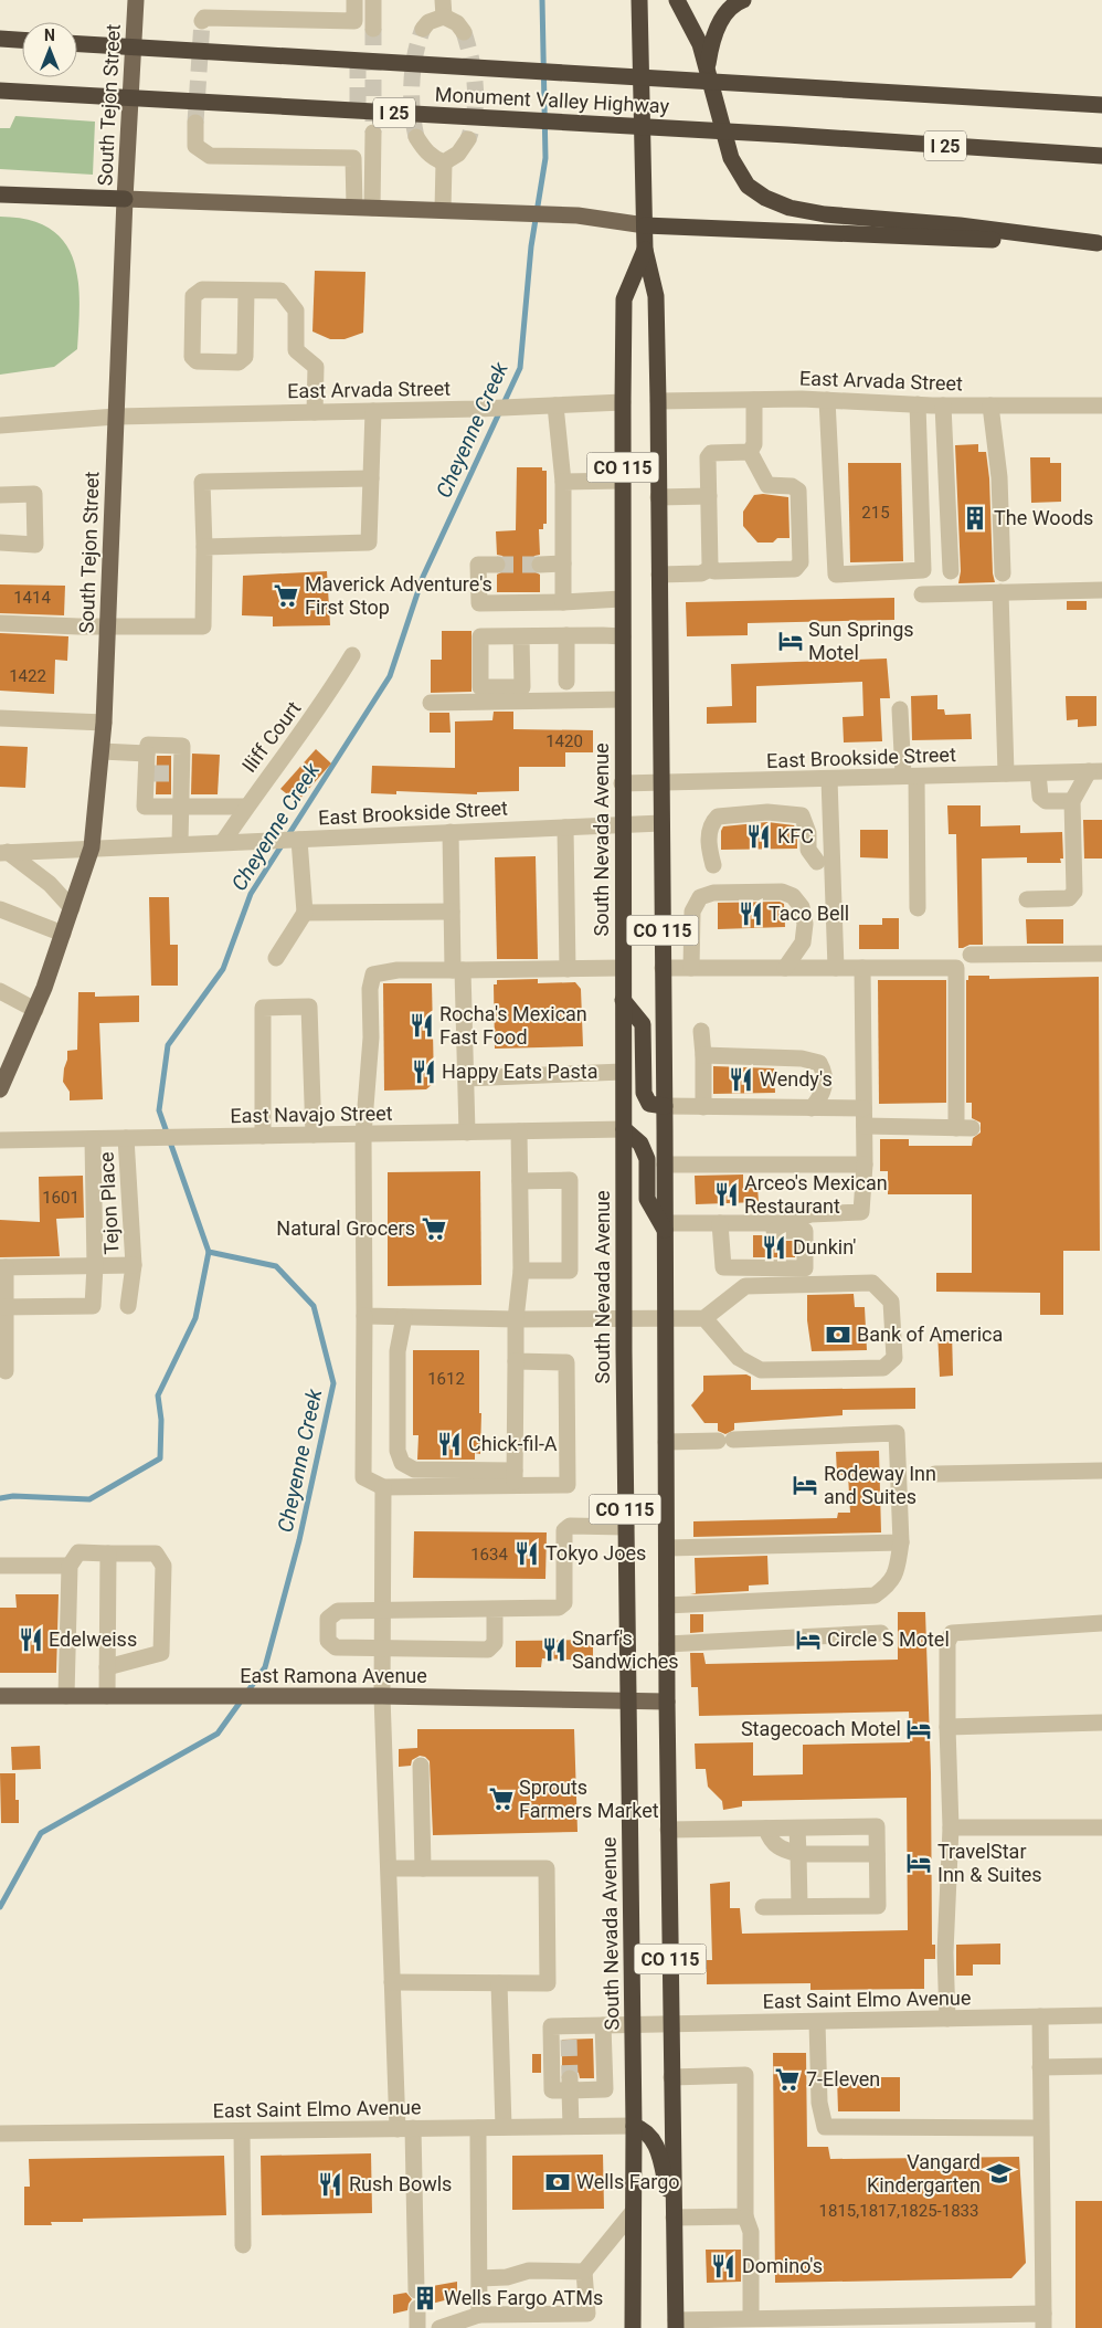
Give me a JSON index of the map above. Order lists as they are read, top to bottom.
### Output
{
  "streets": {
    "highway": [
      "Monument Valley Highway",
      "I 25",
      "CO 115",
      "South Nevada Avenue"
    ],
    "main road": ["South Tejon Street", "East Ramona Avenue"],
    "street": [
      "East Arvada Street",
      "Iliff Court",
      "East Brookside Street",
      "East Navajo Street",
      "Tejon Place",
      "East Saint Elmo Avenue"
    ]
  },
  "crossings": [
    ["South Tejon Street", "East Arvada Street"],
    ["South Tejon Street", "East Brookside Street"],
    ["East Arvada Street", "South Nevada Avenue"],
    ["Iliff Court", "East Brookside Street"],
    ["East Brookside Street", "South Nevada Avenue"],
    ["South Nevada Avenue", "East Navajo Street"],
    ["South Nevada Avenue", "East Ramona Avenue"],
    ["South Nevada Avenue", "East Saint Elmo Avenue"],
    ["East Navajo Street", "Tejon Place"]
  ],
  "water": ["Cheyenne Creek"],
  "places": {
    "building": ["The Woods", "Wells Fargo ATMs"],
    "supermarket": [
      "Maverick Adventure's First Stop",
      "Natural Grocers",
      "Sprouts Farmers Market",
      "7-Eleven"
    ],
    "hotel": [
      "Sun Springs Motel",
      "Rodeway Inn and Suites",
      "Circle S Motel",
      "Stagecoach Motel",
      "TravelStar Inn & Suites"
    ],
    "restaurant": [
      "KFC",
      "Taco Bell",
      "Rocha's Mexican Fast Food",
      "Happy Eats Pasta",
      "Wendy's",
      "Arceo's Mexican Restaurant",
      "Dunkin'",
      "Chick-fil-A",
      "Tokyo Joes",
      "Edelweiss",
      "Snarf's Sandwiches",
      "Rush Bowls",
      "Domino's"
    ],
    "bank": ["Bank of America", "Wells Fargo"],
    "school or university": ["Vangard Kindergarten"]
  },
  "house_numbers": [
    "215",
    "1414",
    "1422",
    "1420",
    "1601",
    "1612",
    "1634",
    "1815,1817,1825-1833"
  ],
  "north": "top"
}
